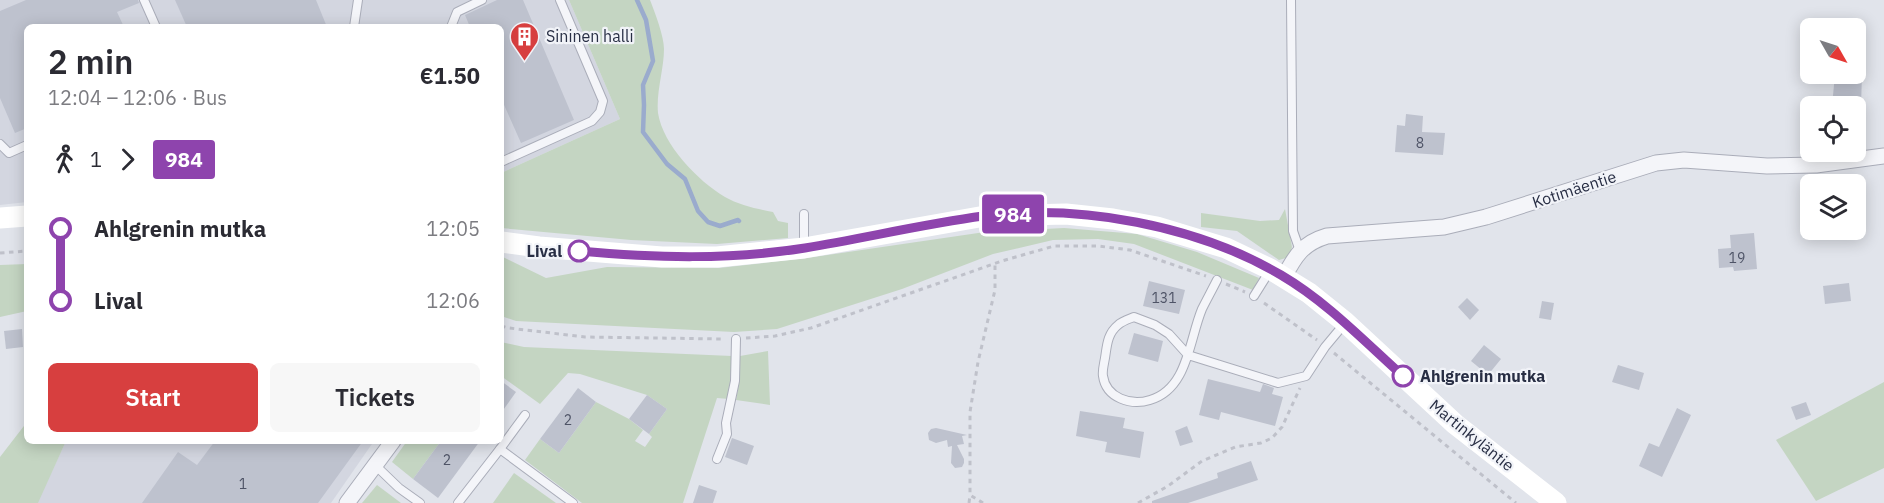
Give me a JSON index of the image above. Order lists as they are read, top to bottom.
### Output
{
  "streets": {
    "street": ["Kotimäentie", "Martinkyläntie"]
  },
  "crossings": [
    ["Kotimäentie", "Martinkyläntie"]
  ],
  "places": {
    "building": ["Sininen halli"],
    "other": ["Lival", "Ahlgrenin mutka"]
  },
  "lines": ["bus line 984"],
  "house_numbers": [
    "8",
    "19",
    "131",
    "2",
    "2",
    "1"
  ],
  "north": "bottom right",
  "page": {
    "on_map": "984",
    "heading": ["2 min", "12:04 – 12:06 · Bus", "€1.50"],
    "legs": ["1", "984"],
    "list": [
      {
        "name": "Ahlgrenin mutka",
        "value": "12:05"
      },
      {
        "name": "Lival",
        "value": "12:06"
      }
    ],
    "buttons": ["Start", "Tickets"]
  }
}
